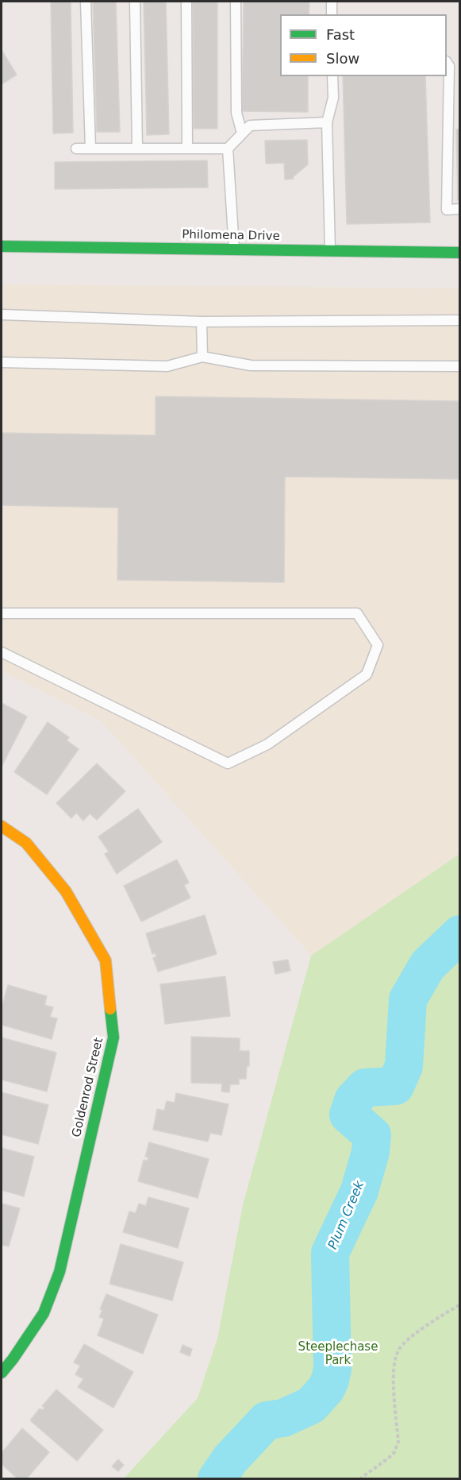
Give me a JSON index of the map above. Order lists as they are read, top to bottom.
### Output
{
  "streets": {
    "street": ["Philomena Drive", "Goldenrod Street"]
  },
  "water": ["Plum Creek"],
  "parks": ["Steeplechase Park"],
  "legend": ["Fast", "Slow"]
}
